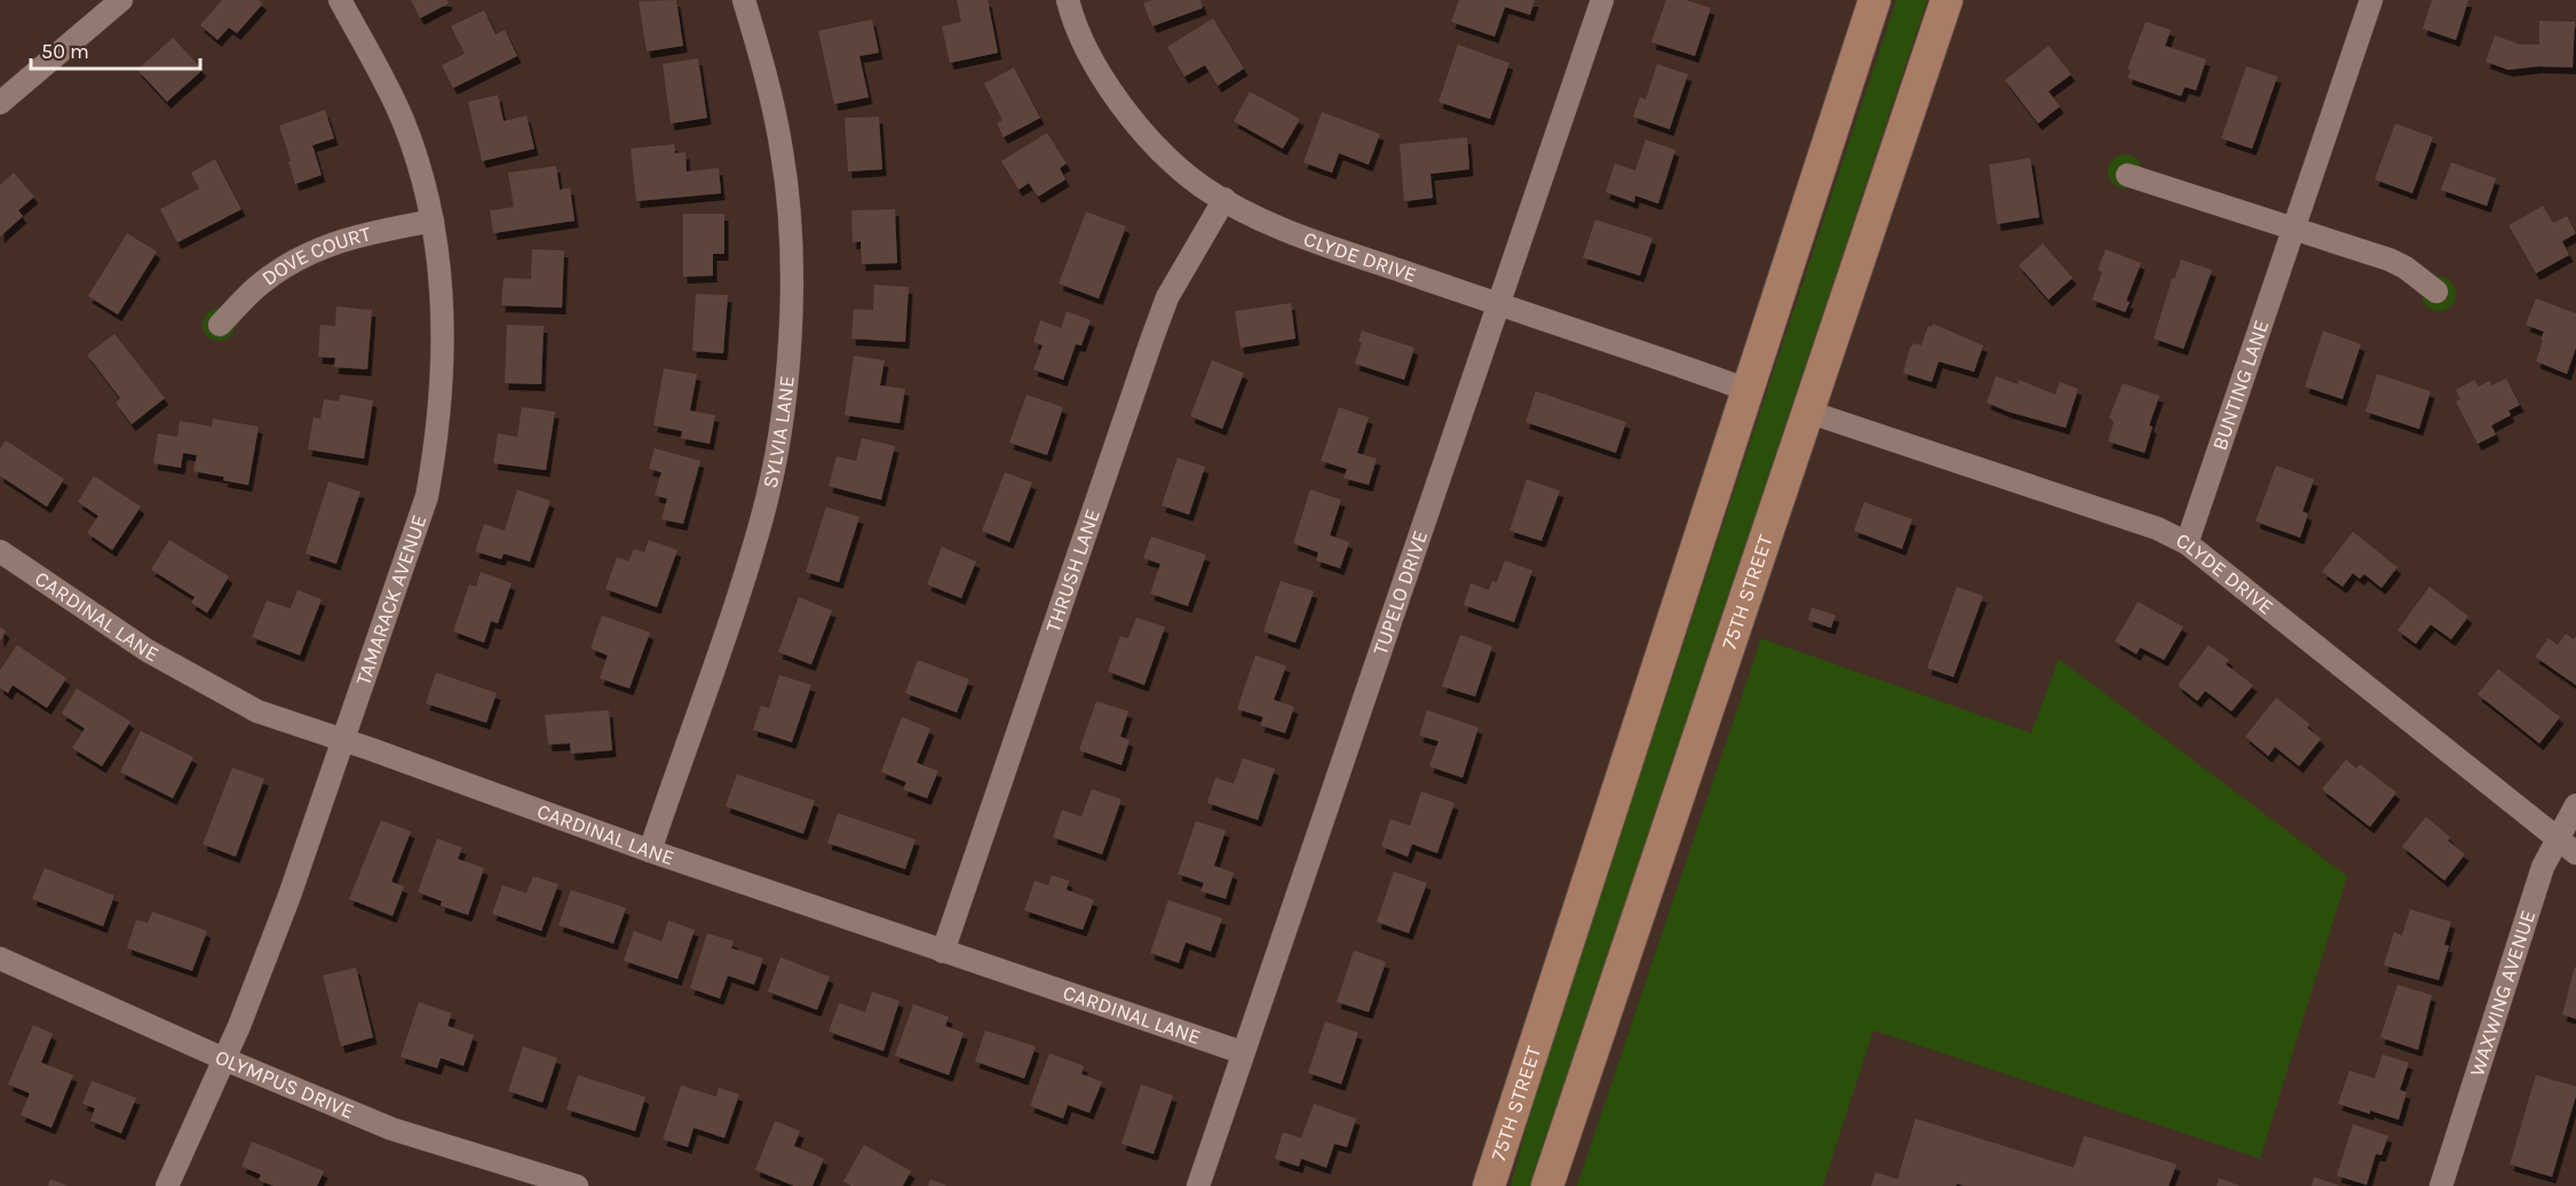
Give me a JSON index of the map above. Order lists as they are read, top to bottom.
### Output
{
  "streets": {
    "main road": ["75TH STREET"],
    "street": [
      "CLYDE DRIVE",
      "DOVE COURT",
      "BUNTING LANE",
      "SYLVIA LANE",
      "THRUSH LANE",
      "TUPELO DRIVE",
      "TAMARACK AVENUE",
      "CARDINAL LANE",
      "WAXWING AVENUE",
      "OLYMPUS DRIVE"
    ]
  },
  "crossings": [
    ["CLYDE DRIVE", "BUNTING LANE"],
    ["CLYDE DRIVE", "THRUSH LANE"],
    ["CLYDE DRIVE", "TUPELO DRIVE"],
    ["CLYDE DRIVE", "75TH STREET"],
    ["CLYDE DRIVE", "WAXWING AVENUE"],
    ["DOVE COURT", "TAMARACK AVENUE"],
    ["SYLVIA LANE", "CARDINAL LANE"],
    ["THRUSH LANE", "CARDINAL LANE"],
    ["TUPELO DRIVE", "CARDINAL LANE"],
    ["TAMARACK AVENUE", "CARDINAL LANE"],
    ["TAMARACK AVENUE", "OLYMPUS DRIVE"]
  ],
  "scale_bar": "50 m"
}
